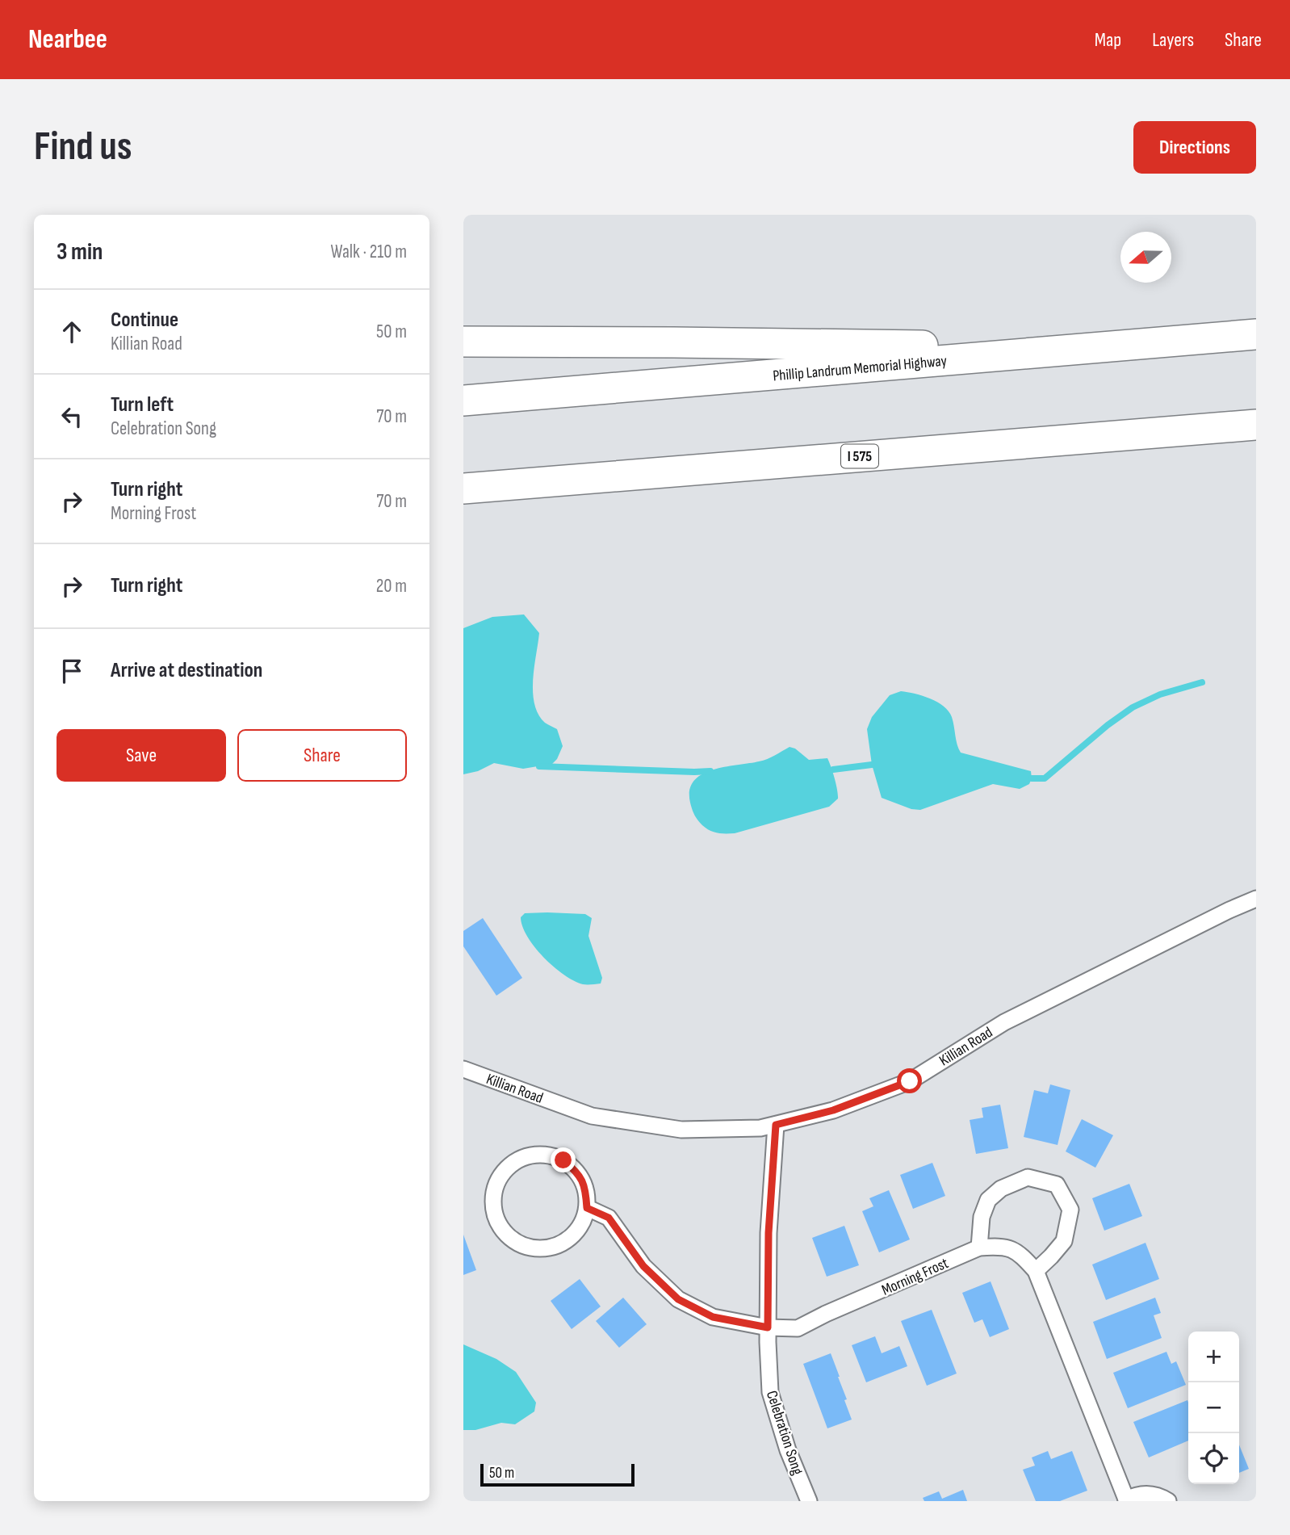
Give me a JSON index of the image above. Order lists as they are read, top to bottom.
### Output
{
  "streets": {
    "highway": ["Phillip Landrum Memorial Highway", "I 575"],
    "street": ["Killian Road", "Morning Frost", "Celebration Song"]
  },
  "crossings": [
    ["Killian Road", "Celebration Song"],
    ["Morning Frost", "Celebration Song"]
  ],
  "scale_bar": "50 m",
  "north": "left",
  "page": {
    "header": "Nearbee",
    "nav": ["Map", "Layers", "Share"],
    "buttons": [
      "Directions",
      ["Save", "Share"]
    ],
    "title": "Find us",
    "heading": ["3 min", "Walk · 210 m"],
    "list": [
      ["Continue", "Killian Road", "50 m"],
      ["Turn left", "Celebration Song", "70 m"],
      ["Turn right", "Morning Frost", "70 m"],
      ["Turn right", "20 m"],
      "Arrive at destination"
    ],
    "map_buttons": ["+", "−"],
    "scale": "50 m"
  }
}
